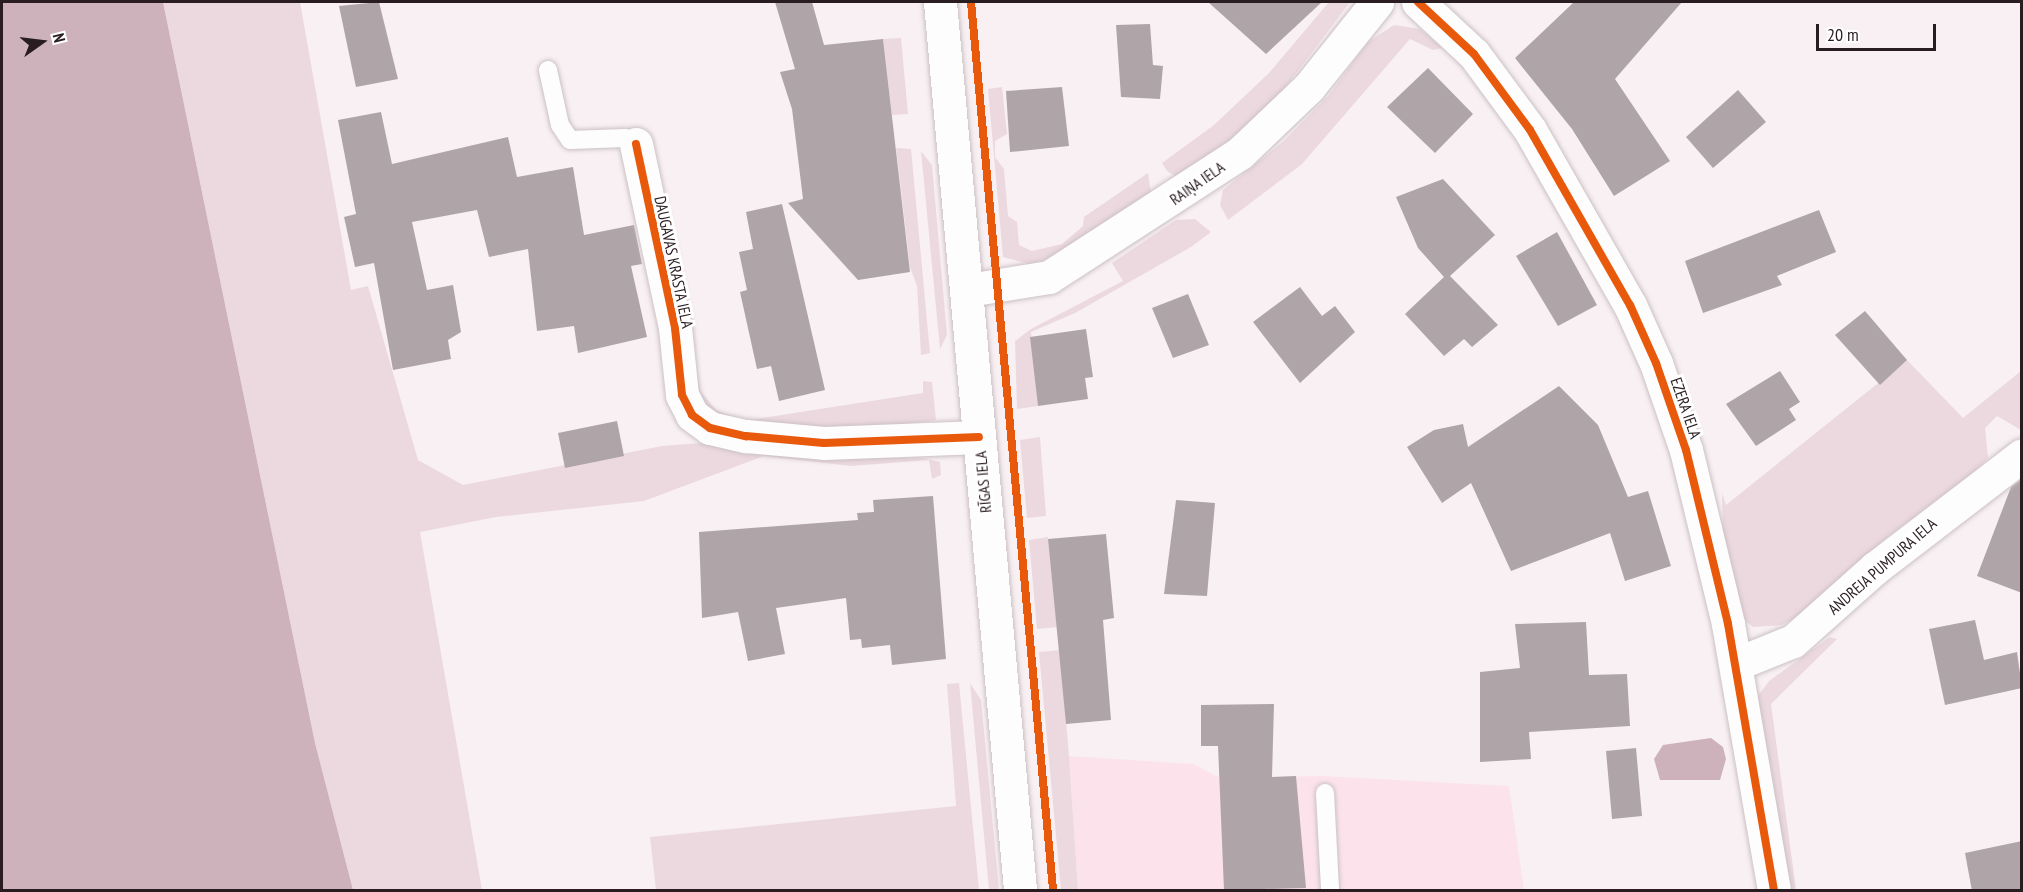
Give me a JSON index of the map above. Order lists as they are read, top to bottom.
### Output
{
  "streets": {
    "street": [
      "RAIŅA IELA",
      "DAUGAVAS KRASTA IELA",
      "EZERA IELA",
      "RĪGAS IELA",
      "ANDREJA PUMPURA IELA"
    ]
  },
  "crossings": [
    ["RAIŅA IELA", "RĪGAS IELA"],
    ["DAUGAVAS KRASTA IELA", "RĪGAS IELA"],
    ["EZERA IELA", "ANDREJA PUMPURA IELA"]
  ],
  "scale_bar": "20 m",
  "north": "right"
}
